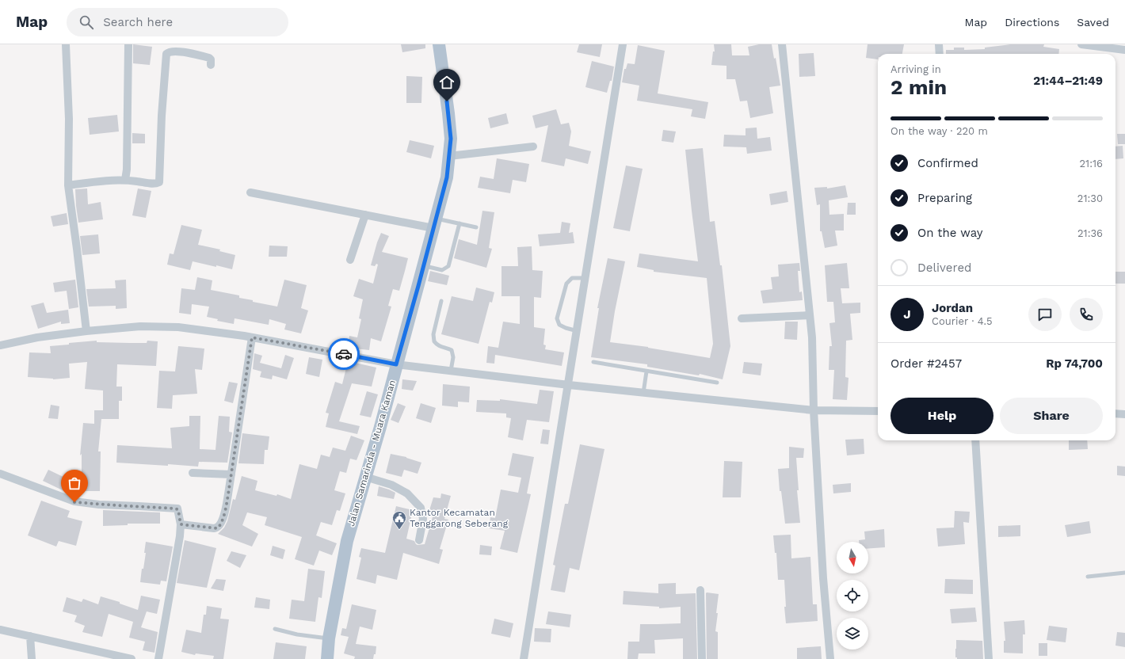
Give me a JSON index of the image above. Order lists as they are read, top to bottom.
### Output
{
  "streets": {
    "main road": ["Jalan Samarinda - Muara Kaman"]
  },
  "places": {
    "public building": ["Kantor Kecamatan Tenggarong Seberang"]
  },
  "north": "bottom",
  "page": {
    "header": "Map",
    "search": "Search here",
    "nav": ["Map", "Directions", "Saved"],
    "heading": ["2 min", "Arriving in", "21:44–21:49"],
    "panel": [
      "Jordan",
      "Courier · 4.5",
      "Order #2457",
      "Rp 74,700"
    ],
    "bar": "On the way · 220 m",
    "list": [
      ["Confirmed", "21:16"],
      ["Preparing", "21:30"],
      ["On the way", "21:36"],
      "Delivered"
    ],
    "round": "J",
    "buttons": ["Help", "Share"]
  }
}
